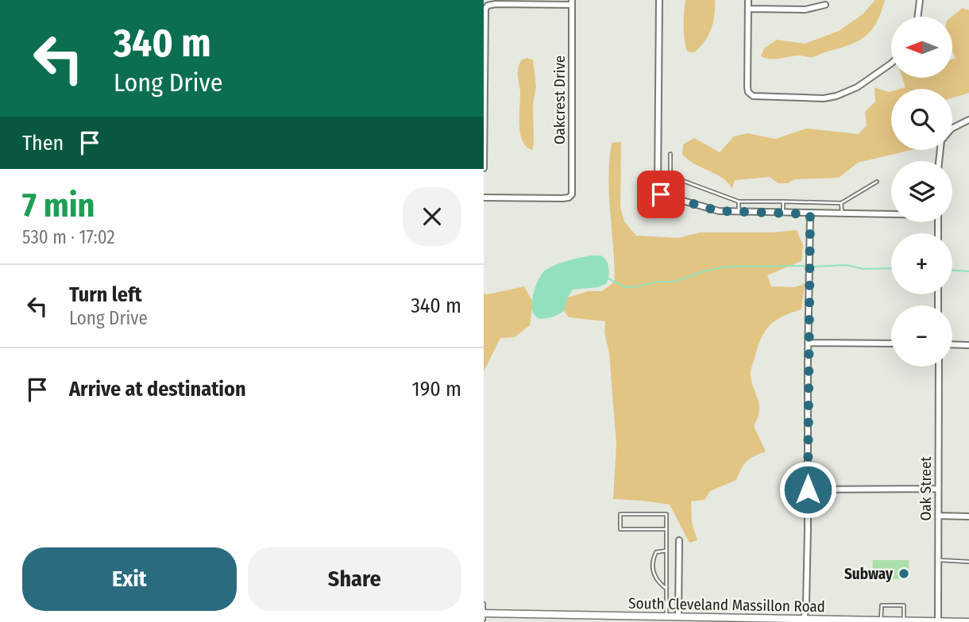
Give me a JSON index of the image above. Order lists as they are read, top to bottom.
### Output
{
  "streets": {
    "main road": ["South Cleveland Massillon Road"],
    "street": ["Oakcrest Drive", "Oak Street"]
  },
  "crossings": [
    ["Oak Street", "South Cleveland Massillon Road"]
  ],
  "places": ["Subway"],
  "north": "left",
  "page": {
    "turn": ["340 m", "Long Drive"],
    "map_buttons": ["+", "−"],
    "then": "Then",
    "heading": ["7 min", "530 m · 17:02"],
    "list": [
      {
        "name": "Turn left",
        "note": "Long Drive",
        "value": "340 m"
      },
      {
        "name": "Arrive at destination",
        "value": "190 m"
      }
    ],
    "buttons": ["Exit", "Share"]
  }
}
